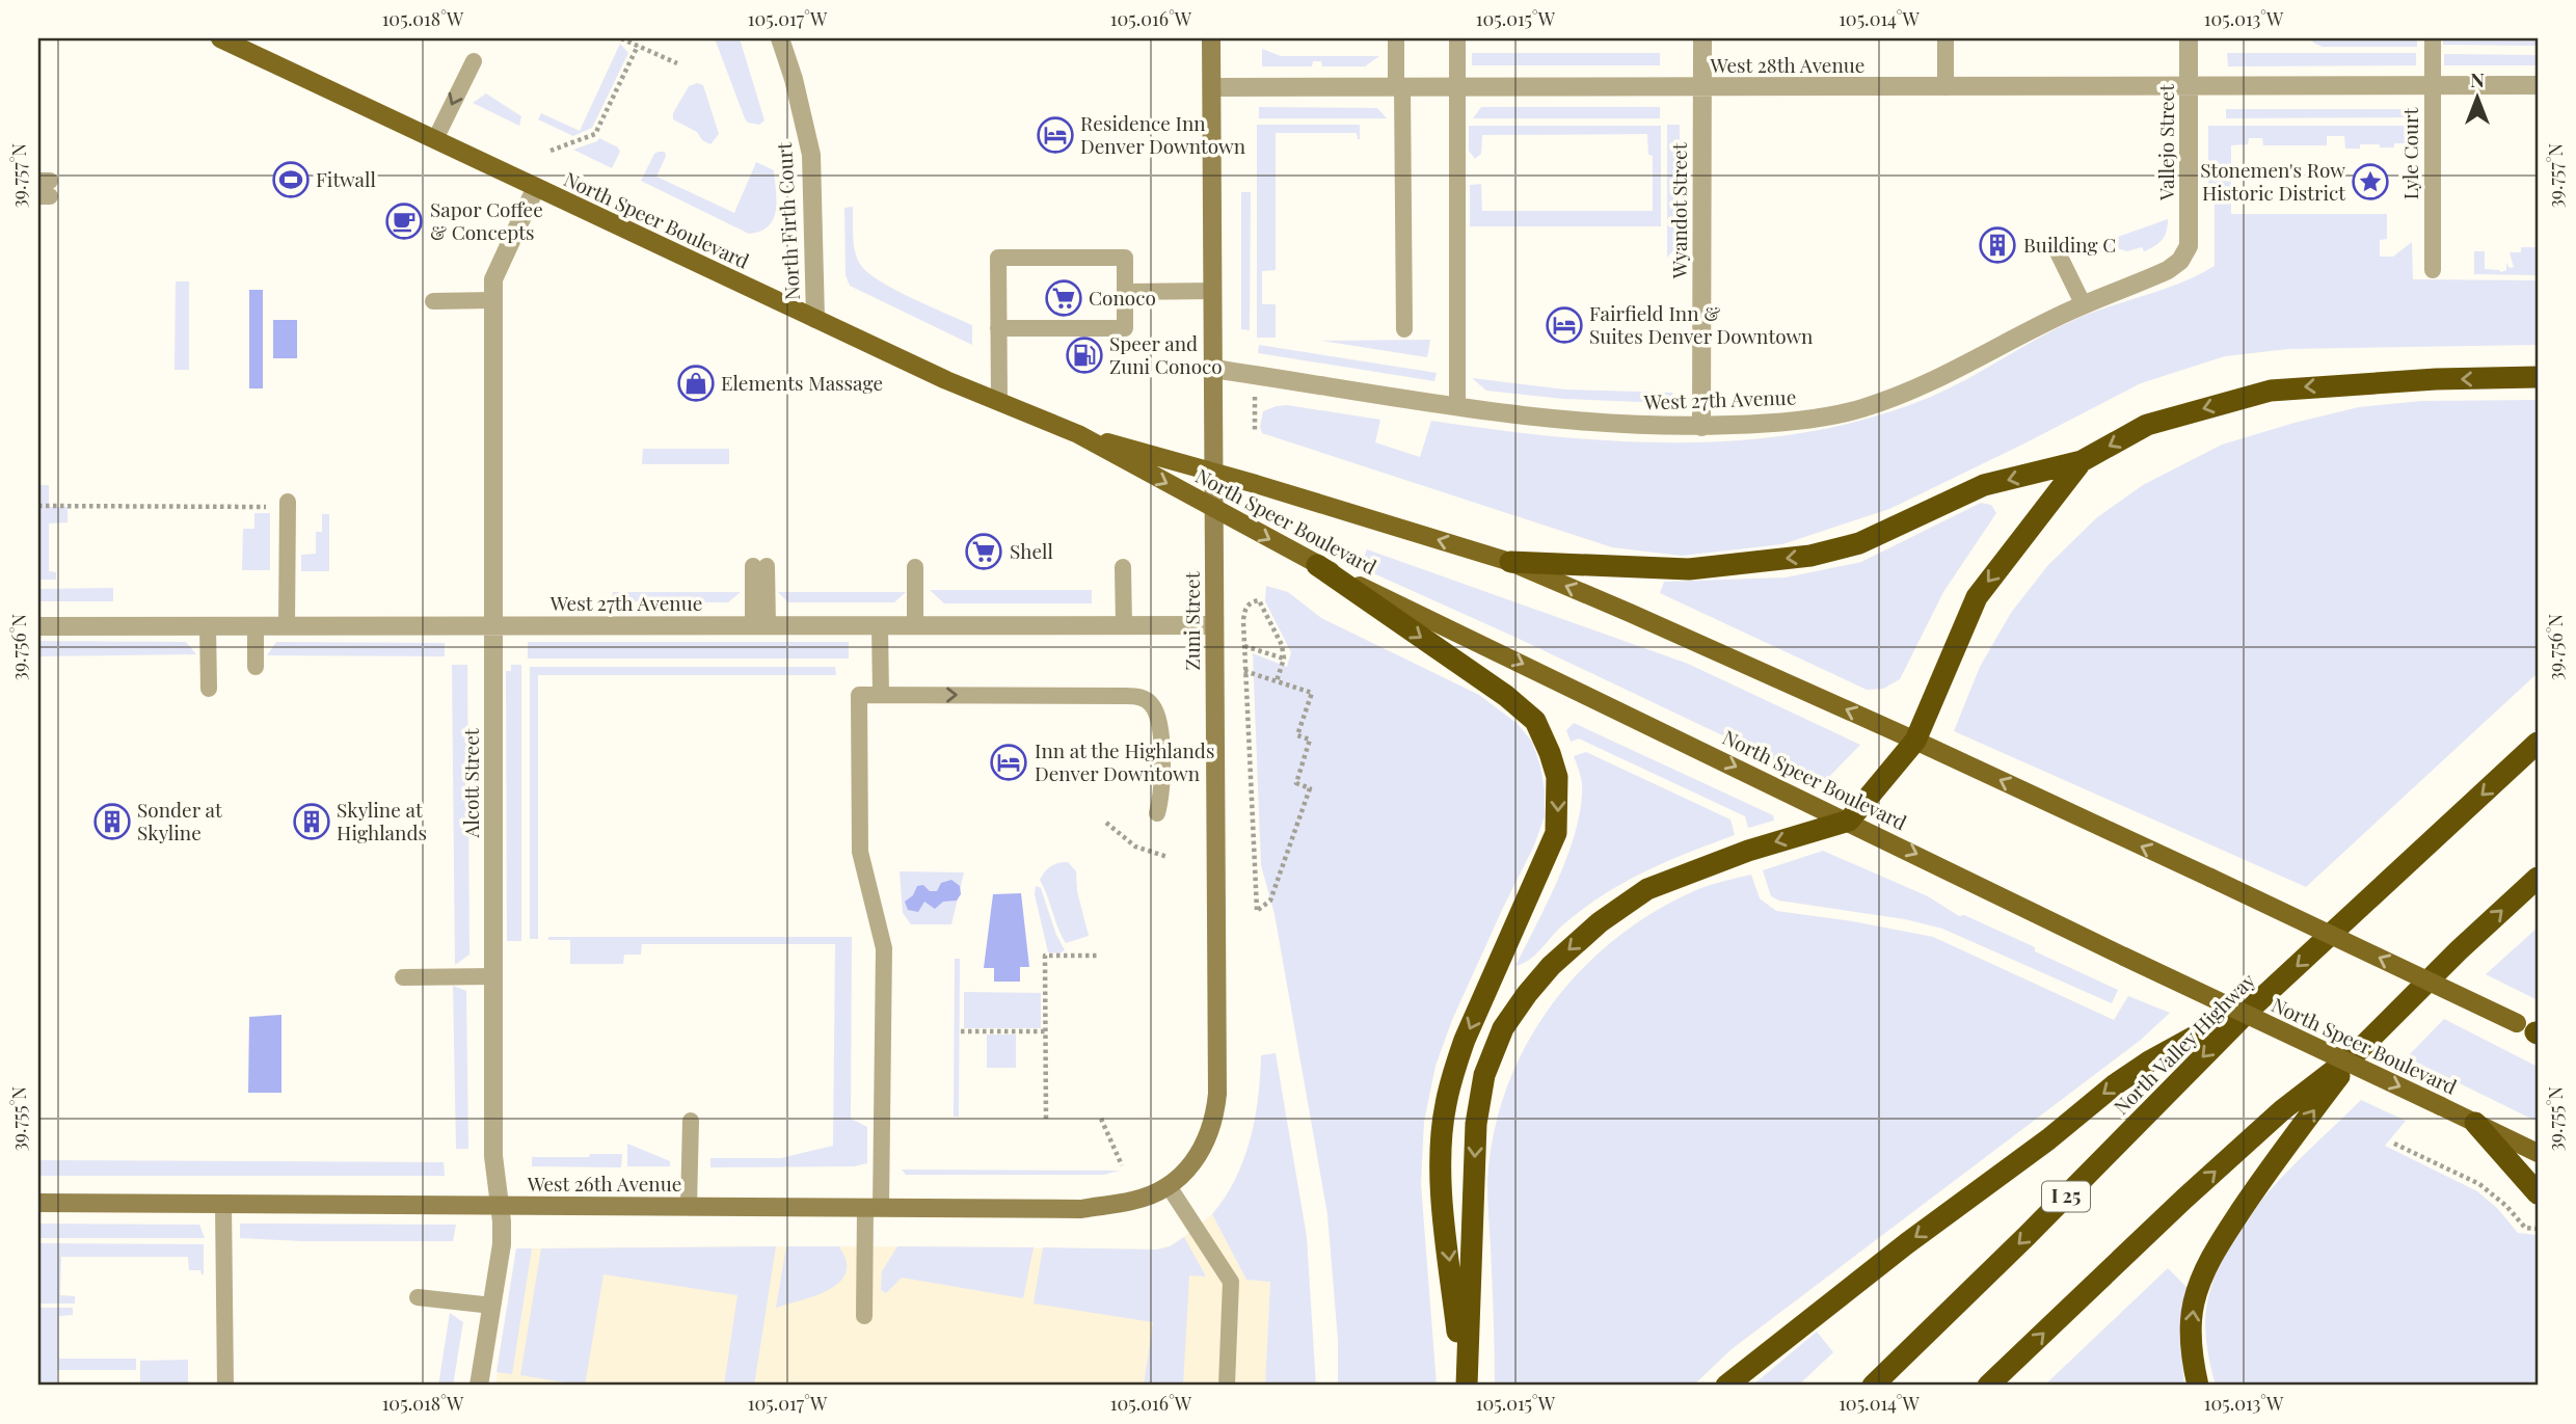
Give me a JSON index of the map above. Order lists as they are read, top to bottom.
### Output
{
  "streets": {
    "highway": ["North Valley Highway", "I 25"],
    "main road": ["North Speer Boulevard"],
    "street": [
      "West 28th Avenue",
      "Vallejo Street",
      "Wyandot Street",
      "North Firth Court",
      "West 27th Avenue",
      "Zuni Street",
      "Alcott Street",
      "West 26th Avenue"
    ],
    "lane": ["Lyle Court"]
  },
  "crossings": [
    ["West 28th Avenue", "Vallejo Street"],
    ["West 28th Avenue", "Lyle Court"],
    ["West 28th Avenue", "Wyandot Street"],
    ["West 28th Avenue", "Zuni Street"],
    ["Vallejo Street", "West 27th Avenue"],
    ["Wyandot Street", "West 27th Avenue"],
    ["North Speer Boulevard", "North Firth Court"],
    ["North Speer Boulevard", "Zuni Street"],
    ["North Speer Boulevard", "Alcott Street"],
    ["West 27th Avenue", "Zuni Street"],
    ["West 27th Avenue", "Alcott Street"],
    ["Zuni Street", "West 26th Avenue"],
    ["Alcott Street", "West 26th Avenue"]
  ],
  "places": {
    "hotel": ["Residence Inn Denver Downtown", "Fairfield Inn & Suites Denver Downtown", "Inn at the Highlands Denver Downtown"],
    "sports": ["Fitwall"],
    "place": ["Stonemen's Row Historic District"],
    "cafe": ["Sapor Coffee & Concepts"],
    "building": ["Building C", "Sonder at Skyline", "Skyline at Highlands"],
    "supermarket": ["Conoco", "Shell"],
    "fuel station": ["Speer and Zuni Conoco"],
    "shop": ["Elements Massage"]
  },
  "north": "top",
  "coordinates": [
    "105.018°W",
    "105.017°W",
    "105.016°W",
    "105.015°W",
    "105.014°W",
    "105.013°W",
    "39.757°N",
    "39.756°N",
    "39.755°N"
  ]
}
